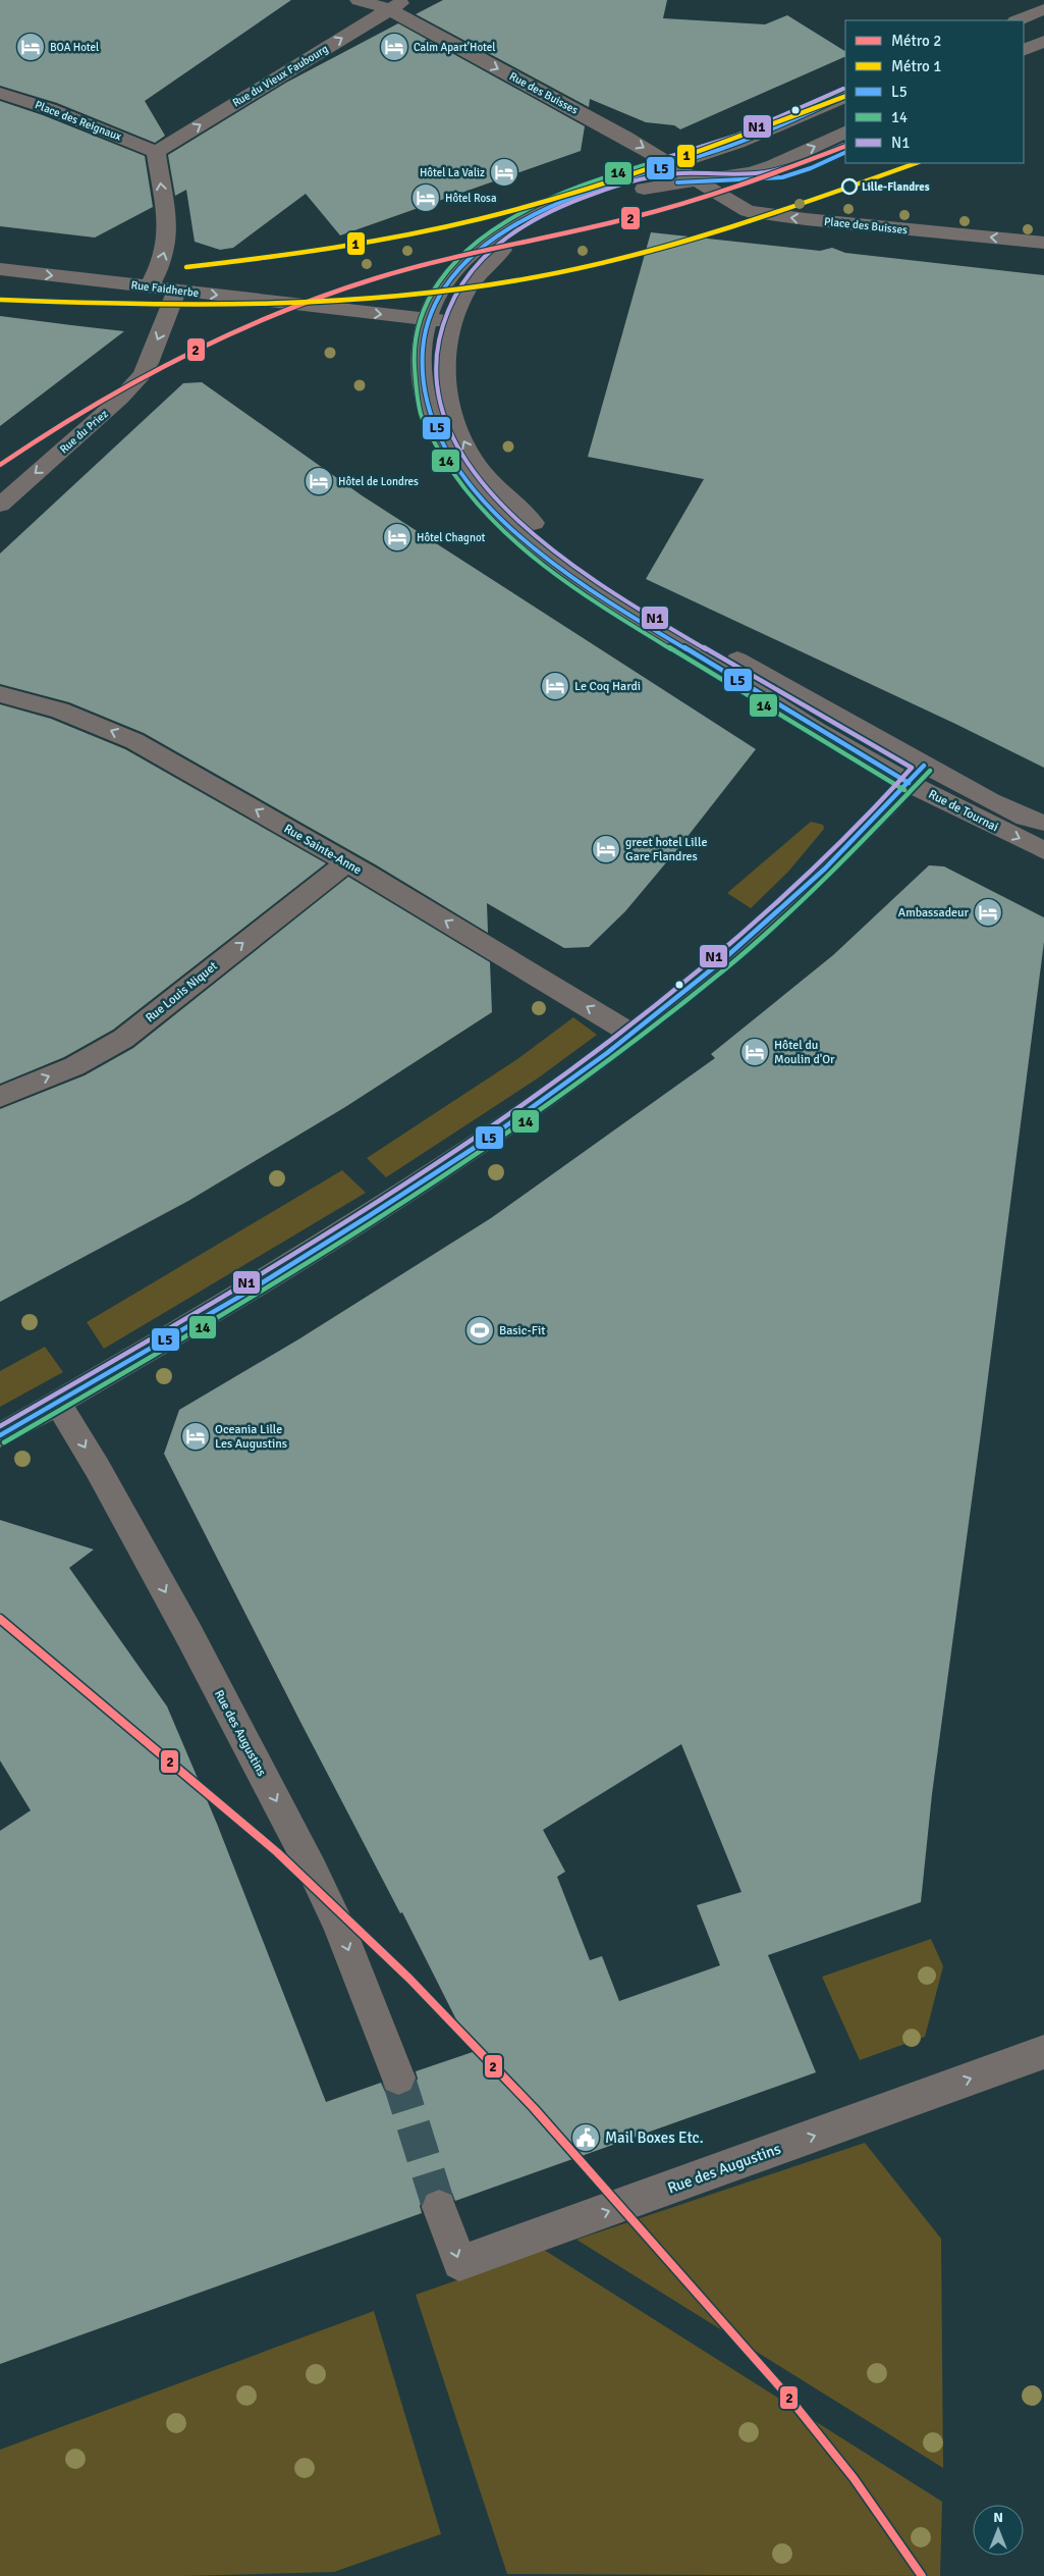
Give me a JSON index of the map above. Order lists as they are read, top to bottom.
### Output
{
  "streets": {
    "street": [
      "Rue du Vieux Faubourg",
      "Rue des Buisses",
      "Place des Reignaux",
      "Place des Buisses",
      "Rue Faidherbe",
      "Rue du Priez",
      "Rue de Tournai",
      "Rue Sainte-Anne",
      "Rue Louis Niquet",
      "Rue des Augustins"
    ]
  },
  "crossings": [
    ["Rue du Vieux Faubourg", "Rue des Buisses"],
    ["Rue du Vieux Faubourg", "Place des Reignaux"],
    ["Rue des Buisses", "Place des Buisses"],
    ["Rue Faidherbe", "Rue du Priez"],
    ["Rue Sainte-Anne", "Rue Louis Niquet"]
  ],
  "one_way": [
    "Rue du Vieux Faubourg",
    "Rue des Buisses",
    "Rue Faidherbe",
    "Rue du Priez",
    "Rue Sainte-Anne",
    "Rue Louis Niquet"
  ],
  "places": {
    "hotel": [
      "BOA Hotel",
      "Calm Apart'Hotel",
      "Hôtel La Valiz",
      "Hôtel Rosa",
      "Hôtel de Londres",
      "Hôtel Chagnot",
      "Le Coq Hardi",
      "greet hotel Lille Gare Flandres",
      "Ambassadeur",
      "Hôtel du Moulin d'Or",
      "Oceania Lille Les Augustins"
    ],
    "other": ["Lille-Flandres"],
    "sports": ["Basic-Fit"],
    "public building": ["Mail Boxes Etc."]
  },
  "lines": [
    "transit line 14",
    "transit line N1",
    "metro line 1",
    "transit line L5",
    "metro line 2"
  ],
  "legend": [
    "Métro 2",
    "Métro 1",
    "L5",
    "14",
    "N1"
  ],
  "north": "top"
}
